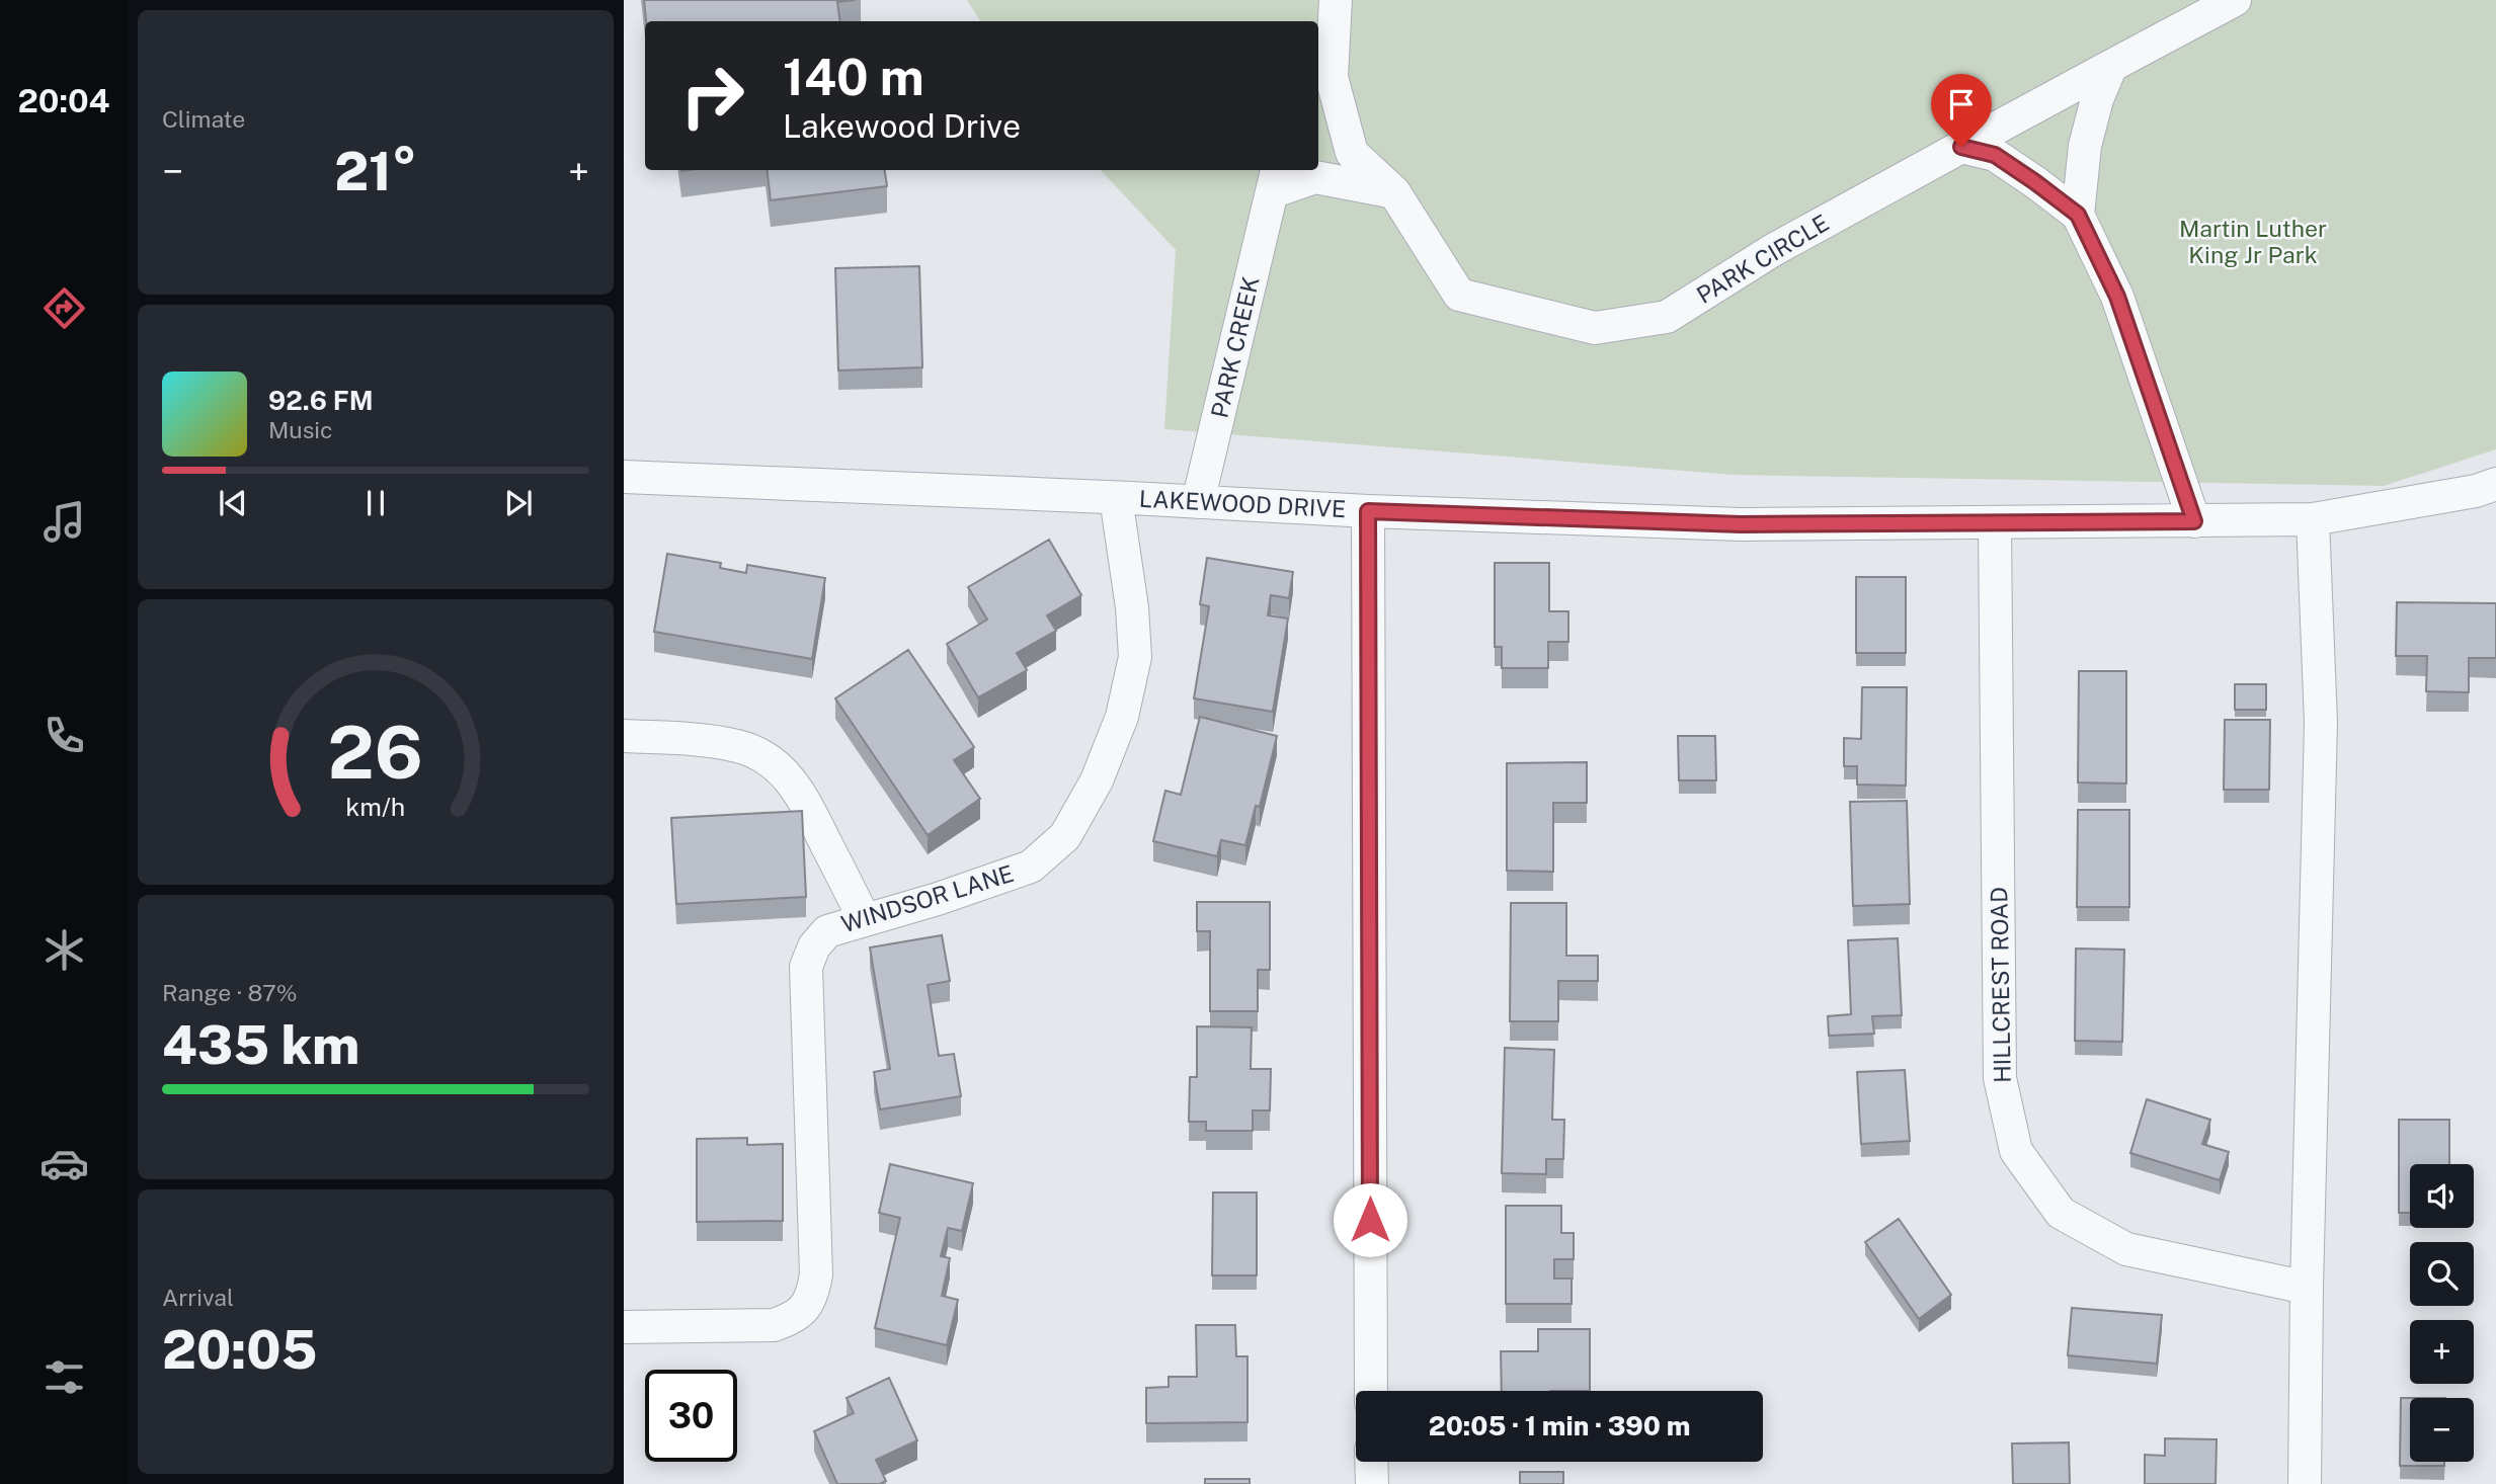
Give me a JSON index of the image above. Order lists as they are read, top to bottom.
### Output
{
  "streets": {
    "street": [
      "PARK CIRCLE",
      "PARK CREEK",
      "LAKEWOOD DRIVE",
      "WINDSOR LANE",
      "HILLCREST ROAD"
    ]
  },
  "crossings": [
    ["PARK CIRCLE", "PARK CREEK"],
    ["PARK CREEK", "LAKEWOOD DRIVE"],
    ["LAKEWOOD DRIVE", "WINDSOR LANE"],
    ["LAKEWOOD DRIVE", "HILLCREST ROAD"]
  ],
  "parks": ["Martin Luther King Jr Park"],
  "page": {
    "tabs": "20:04",
    "tile": [
      "Climate",
      ["Range · 87%", "435 km"],
      ["Arrival", "20:05"]
    ],
    "turn": ["140 m", "Lakewood Drive"],
    "heat": ["−", "21°", "+"],
    "song": ["92.6 FM", "Music"],
    "map_buttons": ["+", "−"],
    "limit": "30",
    "trip": "20:05 · 1 min · 390 m",
    "gauge": ["26", "km/h"]
  }
}
